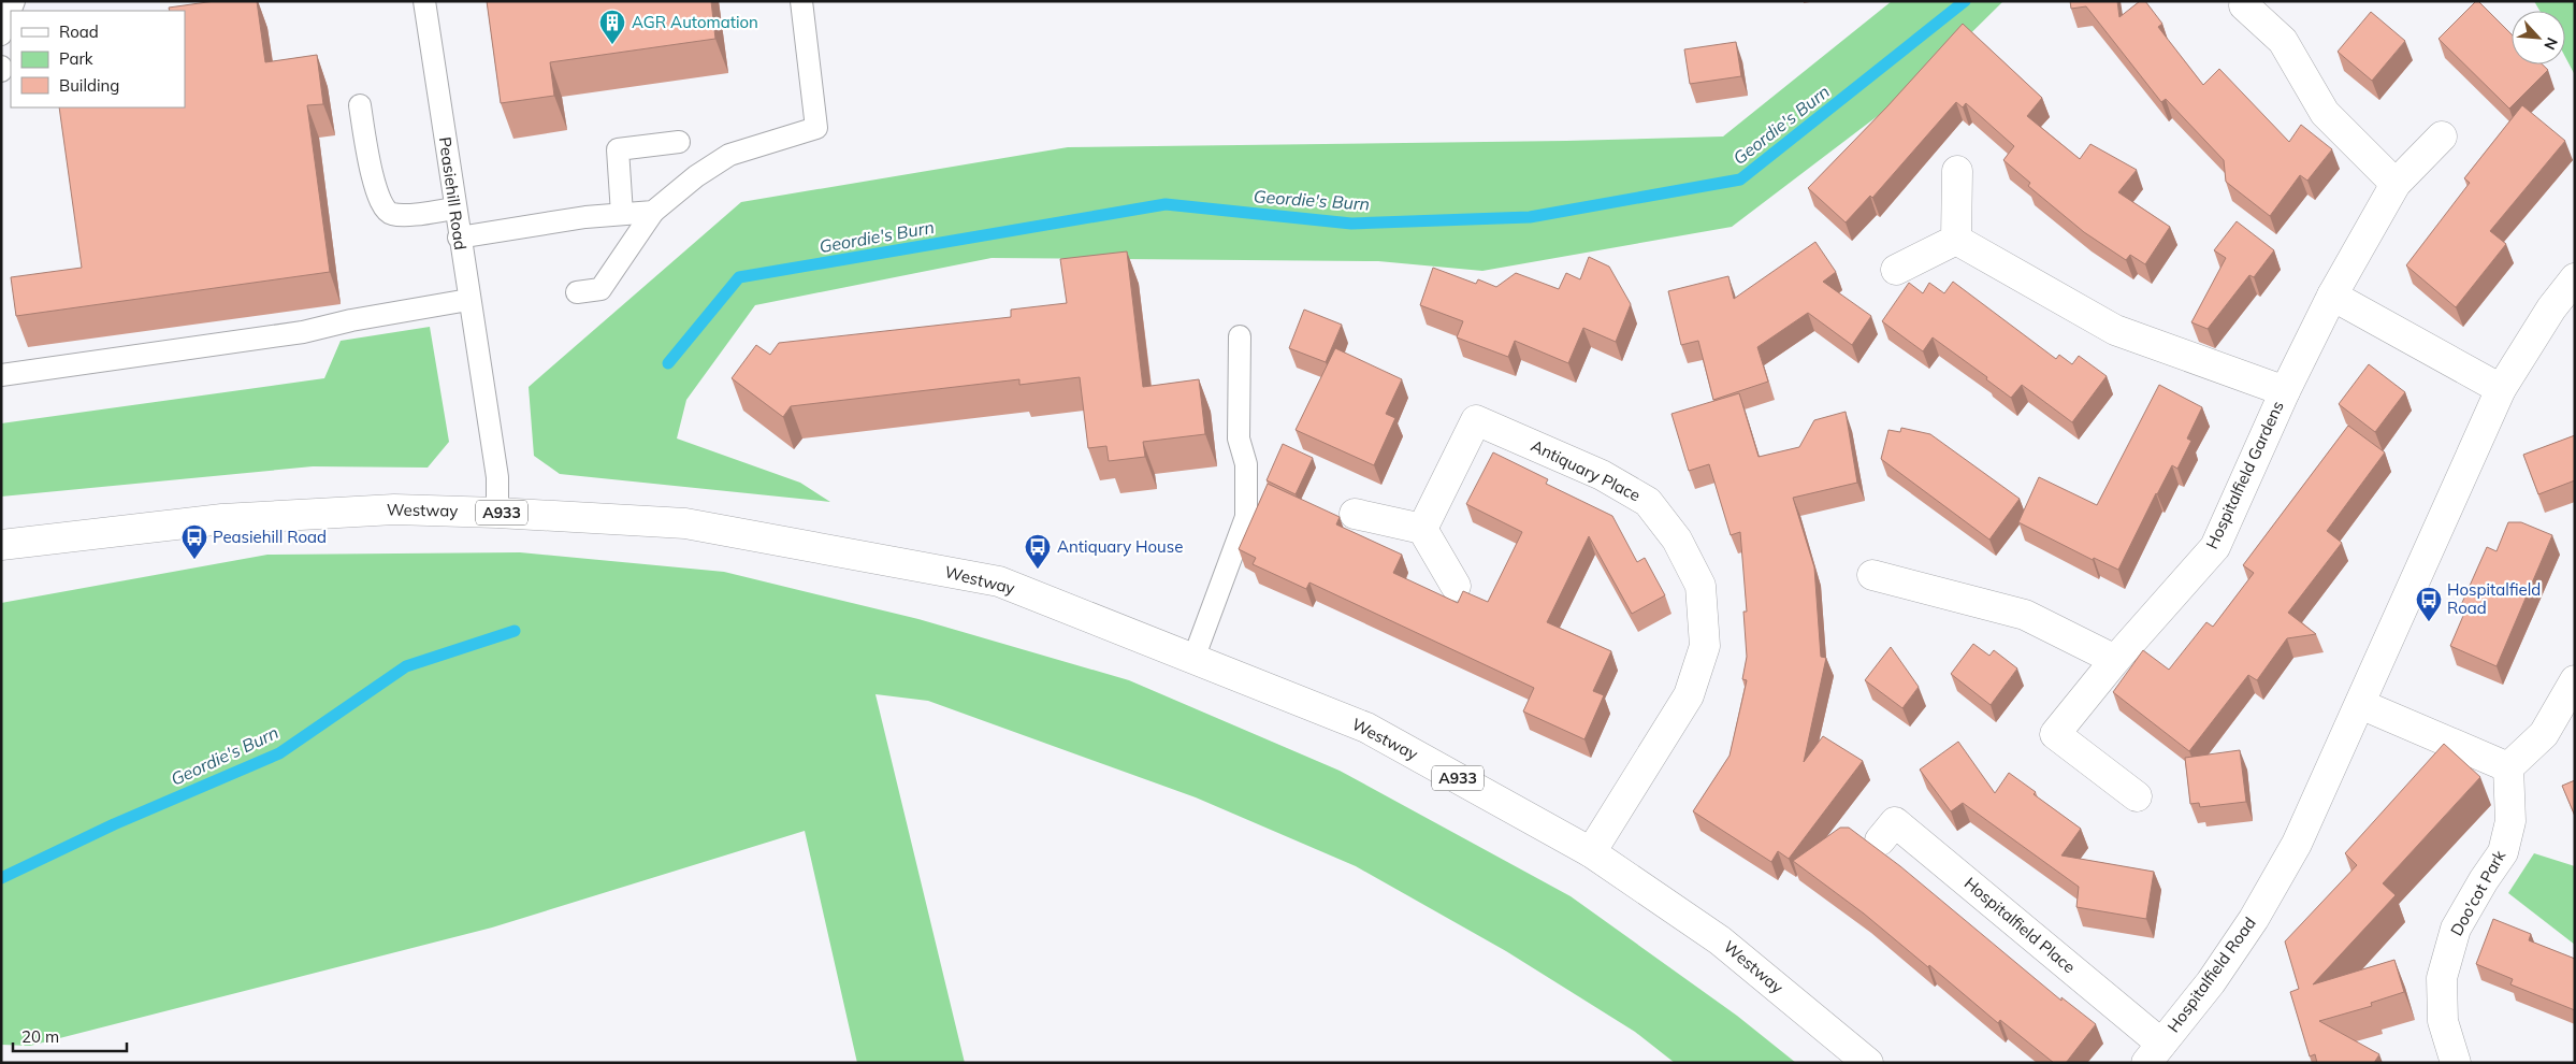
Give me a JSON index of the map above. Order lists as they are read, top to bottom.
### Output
{
  "streets": {
    "street": [
      "Antiquary Place",
      "Hospitalfield Gardens",
      "Westway",
      "A933",
      "Doo'cot Park",
      "Hospitalfield Place",
      "Hospitalfield Road"
    ],
    "lane": ["Peasiehill Road"]
  },
  "crossings": [
    ["Peasiehill Road", "Westway"],
    ["Antiquary Place", "Westway"],
    ["Hospitalfield Place", "Hospitalfield Road"]
  ],
  "water": ["Geordie's Burn"],
  "places": {
    "building": ["AGR Automation"],
    "bus stop": ["Peasiehill Road", "Antiquary House", "Hospitalfield Road"]
  },
  "legend": ["Road", "Park", "Building"],
  "scale_bar": "20 m",
  "north": "bottom right"
}
